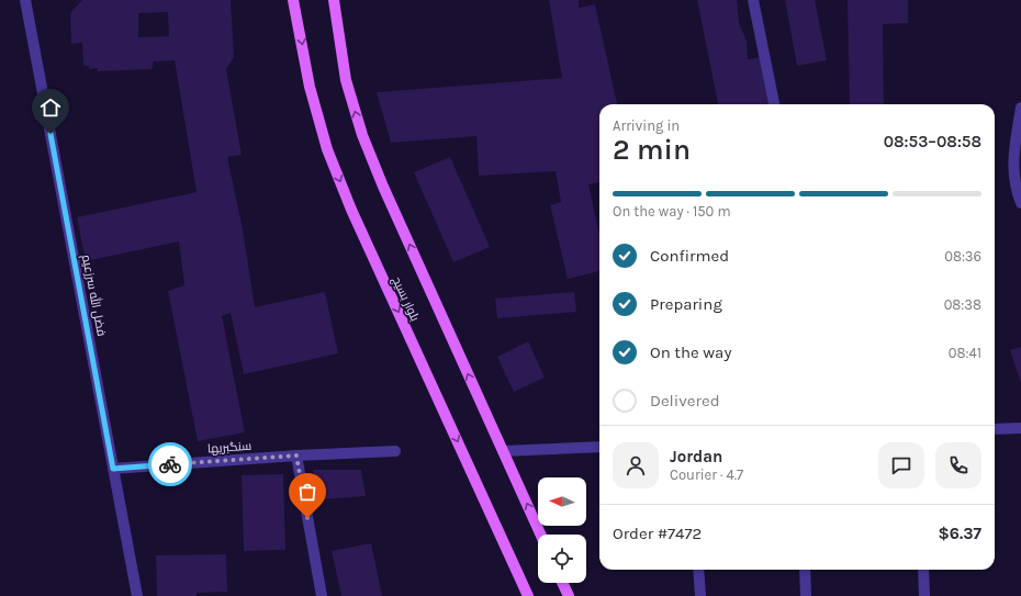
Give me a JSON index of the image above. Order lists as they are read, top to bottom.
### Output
{
  "streets": {
    "main road": ["بلوار بسیج"],
    "street": ["فضل الله سرزعیم", "سنگبریها"]
  },
  "crossings": [
    ["فضل الله سرزعیم", "سنگبریها"]
  ],
  "north": "left",
  "page": {
    "heading": ["2 min", "Arriving in", "08:53–08:58"],
    "panel": [
      "Jordan",
      "Courier · 4.7",
      "Order #7472",
      "$6.37"
    ],
    "bar": "On the way · 150 m",
    "list": [
      ["Confirmed", "08:36"],
      ["Preparing", "08:38"],
      ["On the way", "08:41"],
      "Delivered"
    ]
  }
}
